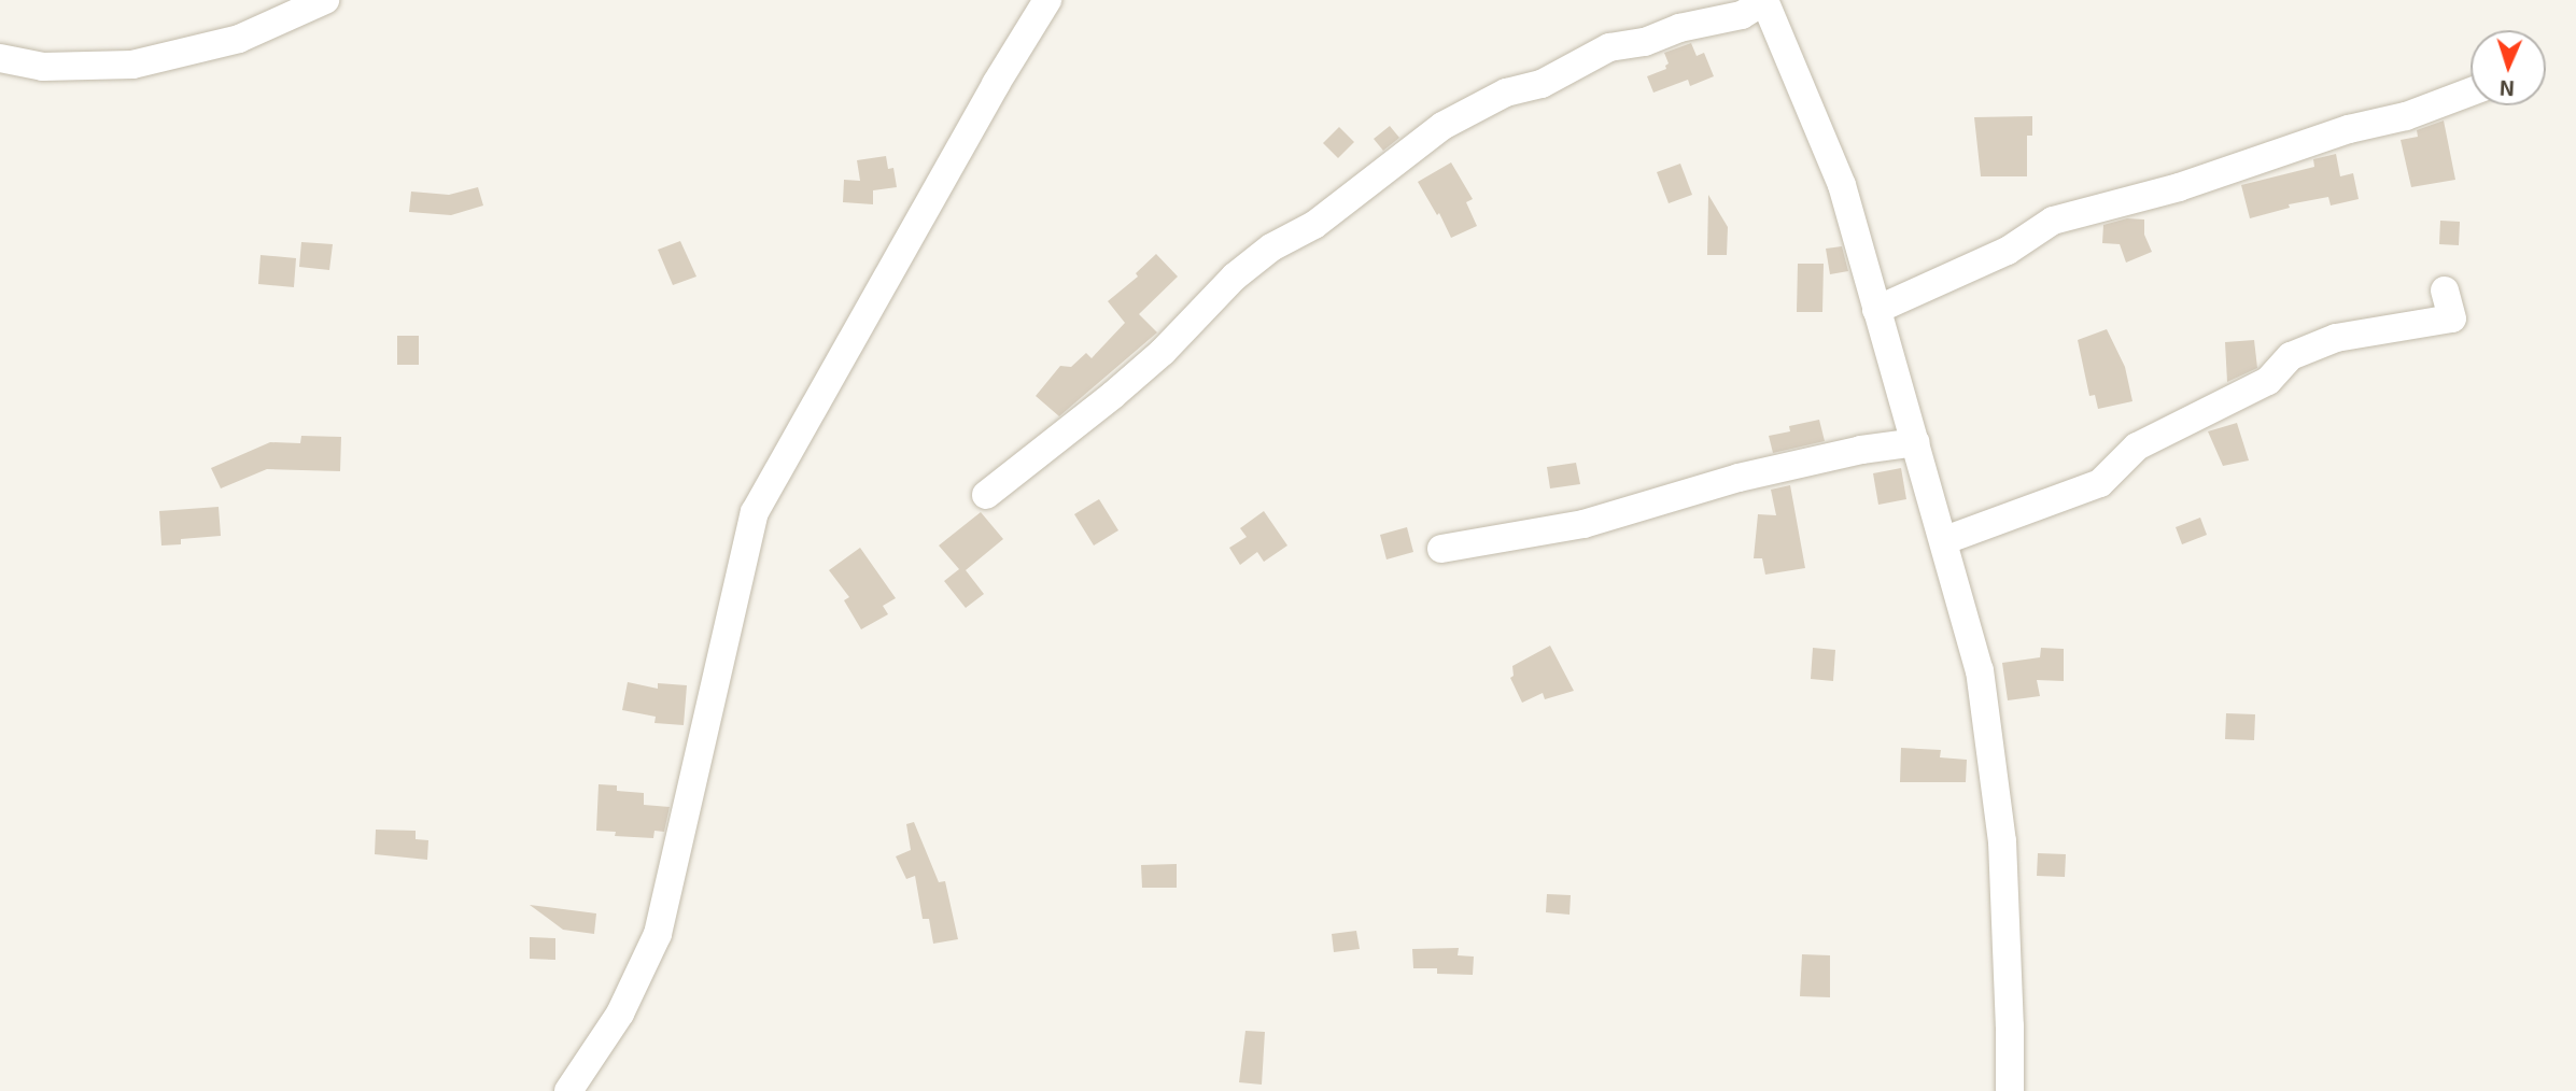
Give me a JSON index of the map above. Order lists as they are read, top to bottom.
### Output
{
  "north": "bottom"
}
